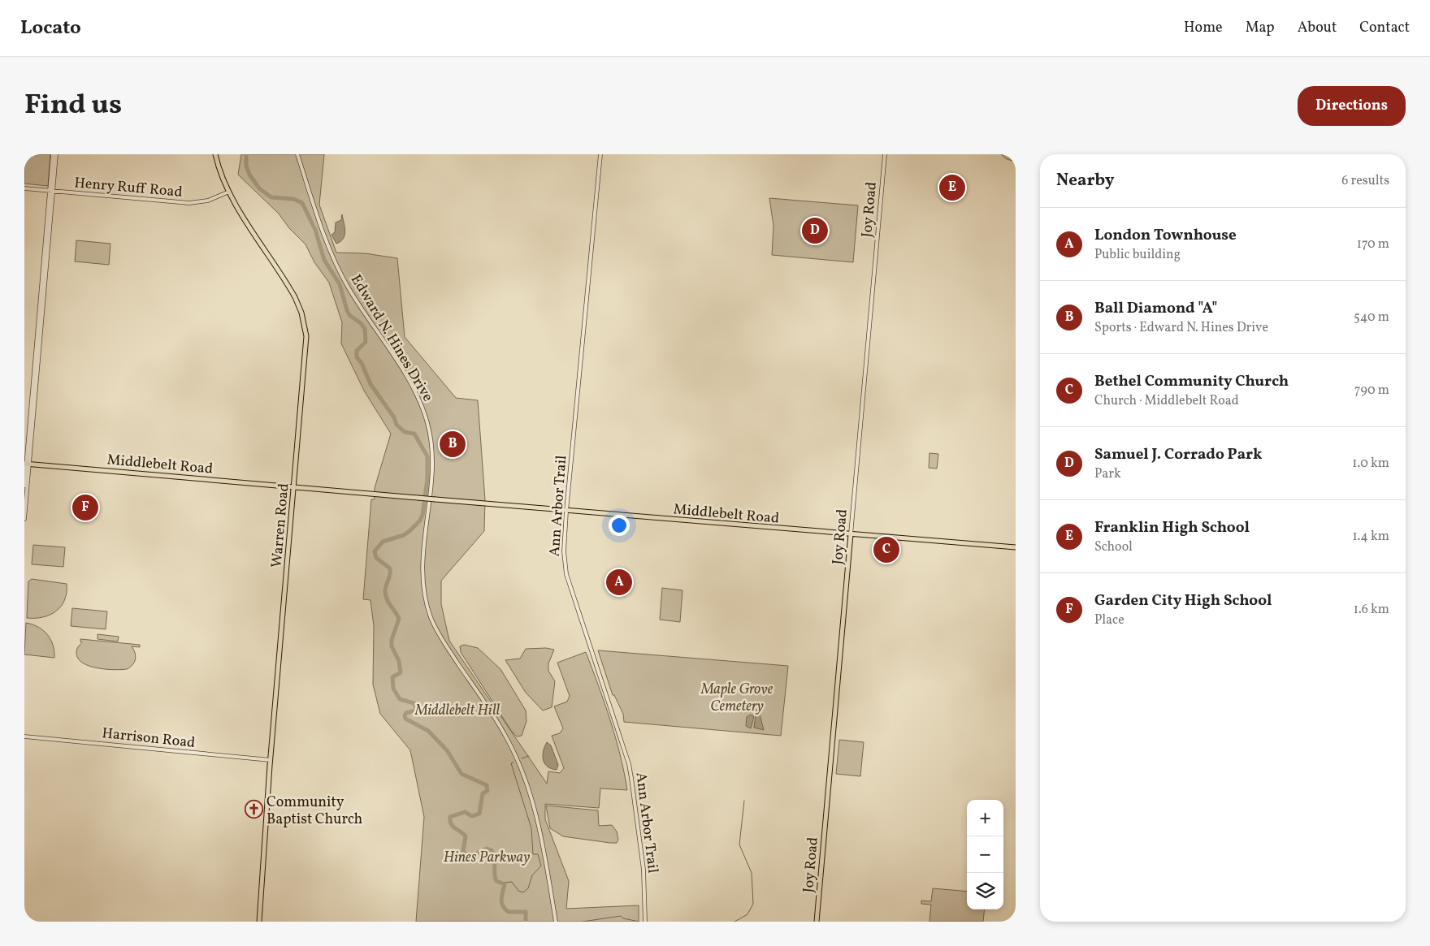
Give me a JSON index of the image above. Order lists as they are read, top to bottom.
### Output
{
  "streets": {
    "main road": ["Joy Road", "Middlebelt Road", "Warren Road"],
    "street": [
      "Henry Ruff Road",
      "Edward N. Hines Drive",
      "Ann Arbor Trail",
      "Harrison Road"
    ]
  },
  "crossings": [
    ["Henry Ruff Road", "Warren Road"],
    ["Joy Road", "Middlebelt Road"],
    ["Middlebelt Road", "Ann Arbor Trail"],
    ["Middlebelt Road", "Warren Road"],
    ["Warren Road", "Harrison Road"]
  ],
  "parks": ["Maple Grove Cemetery", "Middlebelt Hill", "Hines Parkway"],
  "places": {
    "church": ["Community Baptist Church"]
  },
  "page": {
    "header": "Locato",
    "nav": [
      "Home",
      "Map",
      "About",
      "Contact"
    ],
    "title": "Find us",
    "buttons": "Directions",
    "heading": ["Nearby", "6 results"],
    "pins": [
      "E",
      "D",
      "B",
      "F",
      "C",
      "A"
    ],
    "list": [
      {
        "mark": "A",
        "name": "London Townhouse",
        "note": "Public building",
        "value": "170 m"
      },
      {
        "mark": "B",
        "name": "Ball Diamond \"A\"",
        "note": "Sports · Edward N. Hines Drive",
        "value": "540 m"
      },
      {
        "mark": "C",
        "name": "Bethel Community Church",
        "note": "Church · Middlebelt Road",
        "value": "790 m"
      },
      {
        "mark": "D",
        "name": "Samuel J. Corrado Park",
        "note": "Park",
        "value": "1.0 km"
      },
      {
        "mark": "E",
        "name": "Franklin High School",
        "note": "School",
        "value": "1.4 km"
      },
      {
        "mark": "F",
        "name": "Garden City High School",
        "note": "Place",
        "value": "1.6 km"
      }
    ],
    "map_buttons": ["+", "−"]
  }
}
